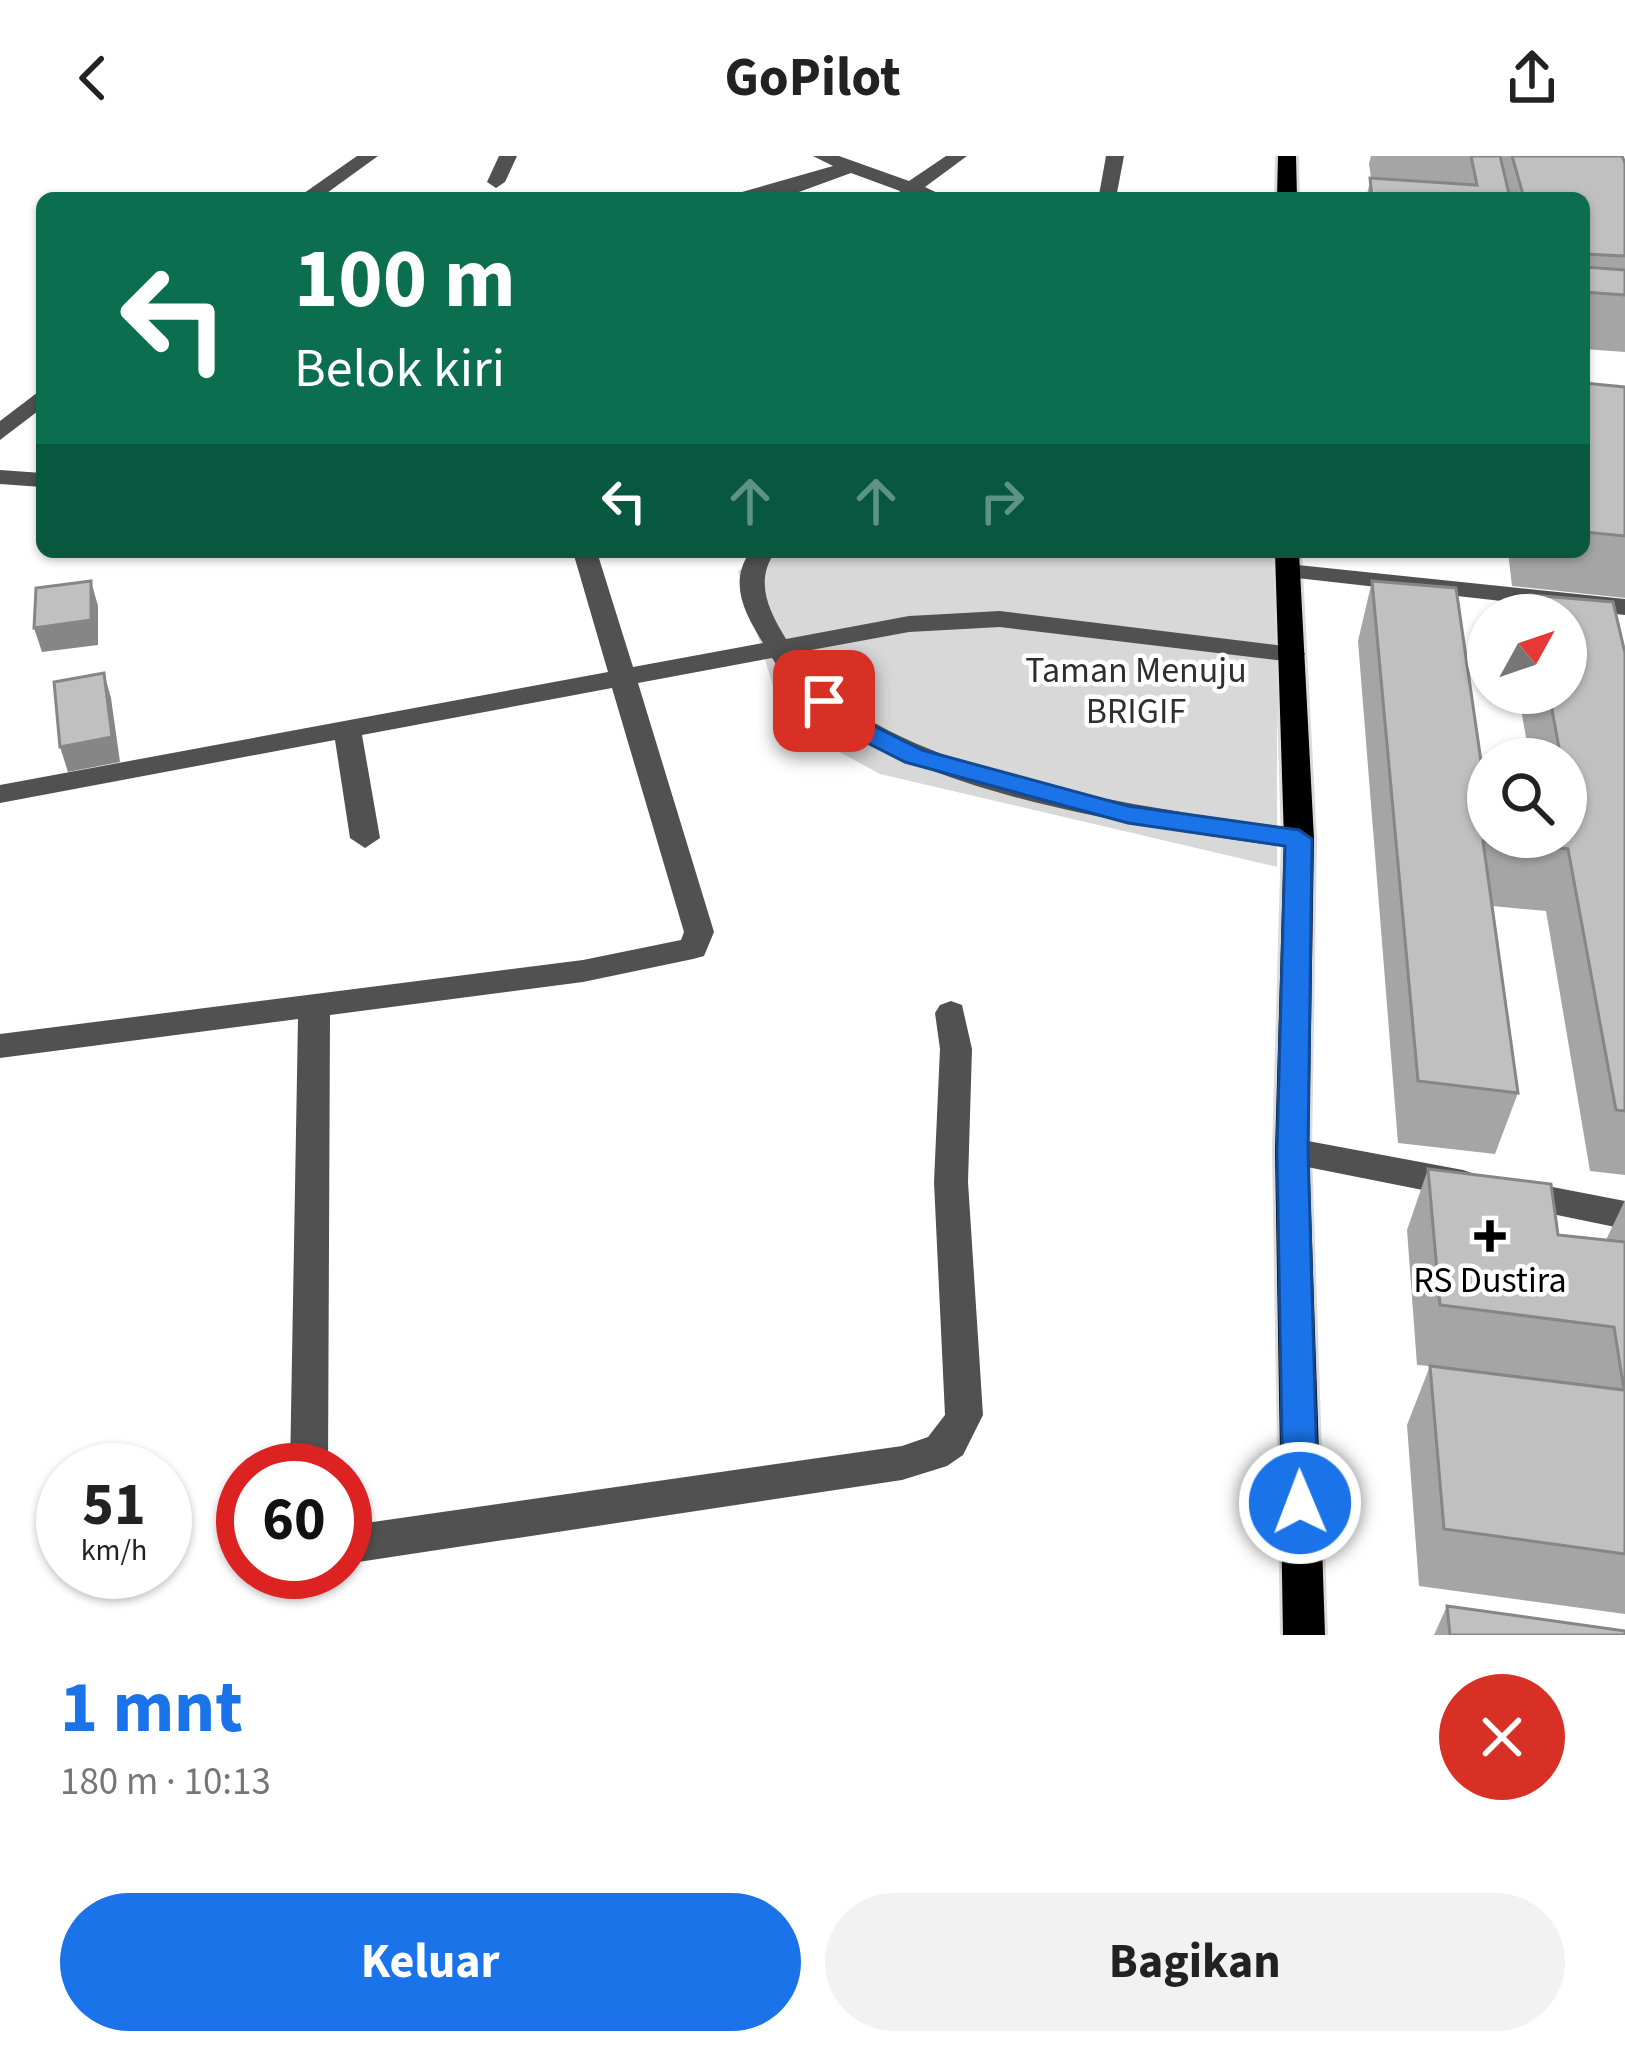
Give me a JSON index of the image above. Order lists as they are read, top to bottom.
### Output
{
  "parks": ["Taman Menuju BRIGIF"],
  "places": {
    "health": ["RS Dustira"]
  },
  "north": "top right",
  "page": {
    "header": "GoPilot",
    "turn": ["100 m", "Belok kiri"],
    "speed": "51 km/h",
    "limit": "60",
    "heading": ["1 mnt", "180 m · 10:13"],
    "buttons": ["Keluar", "Bagikan"]
  }
}
